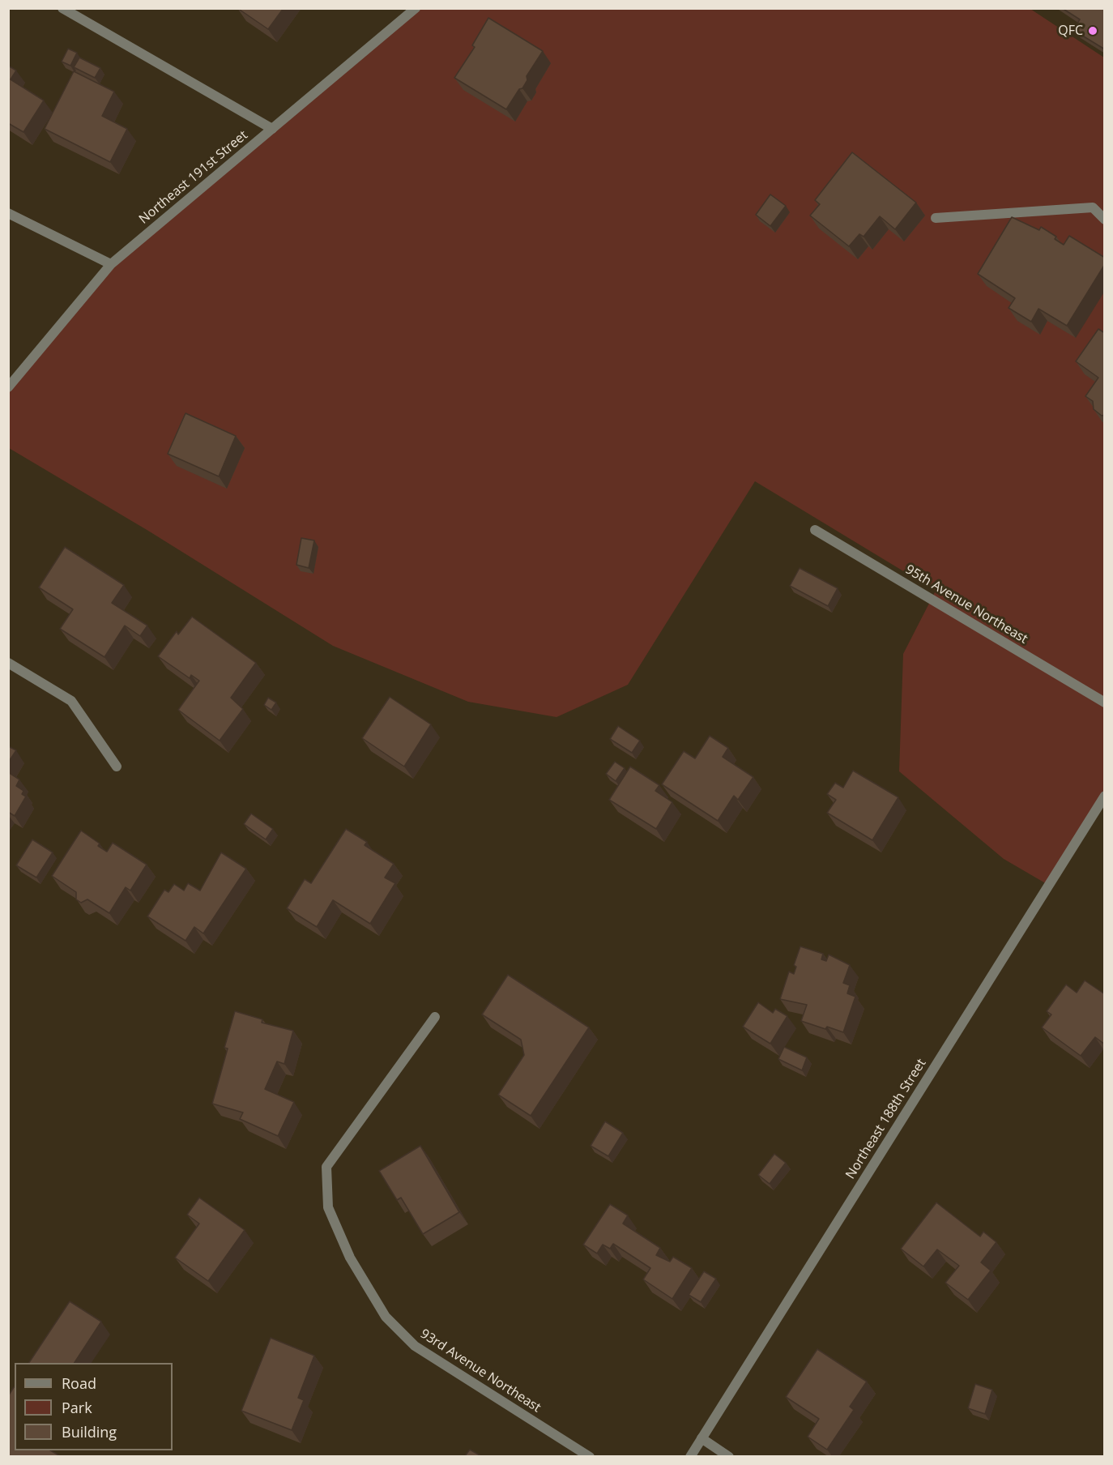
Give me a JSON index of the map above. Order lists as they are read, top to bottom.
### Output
{
  "streets": {
    "street": [
      "Northeast 191st Street",
      "95th Avenue Northeast",
      "Northeast 188th Street",
      "93rd Avenue Northeast"
    ]
  },
  "places": ["QFC"],
  "legend": ["Road", "Park", "Building"]
}
